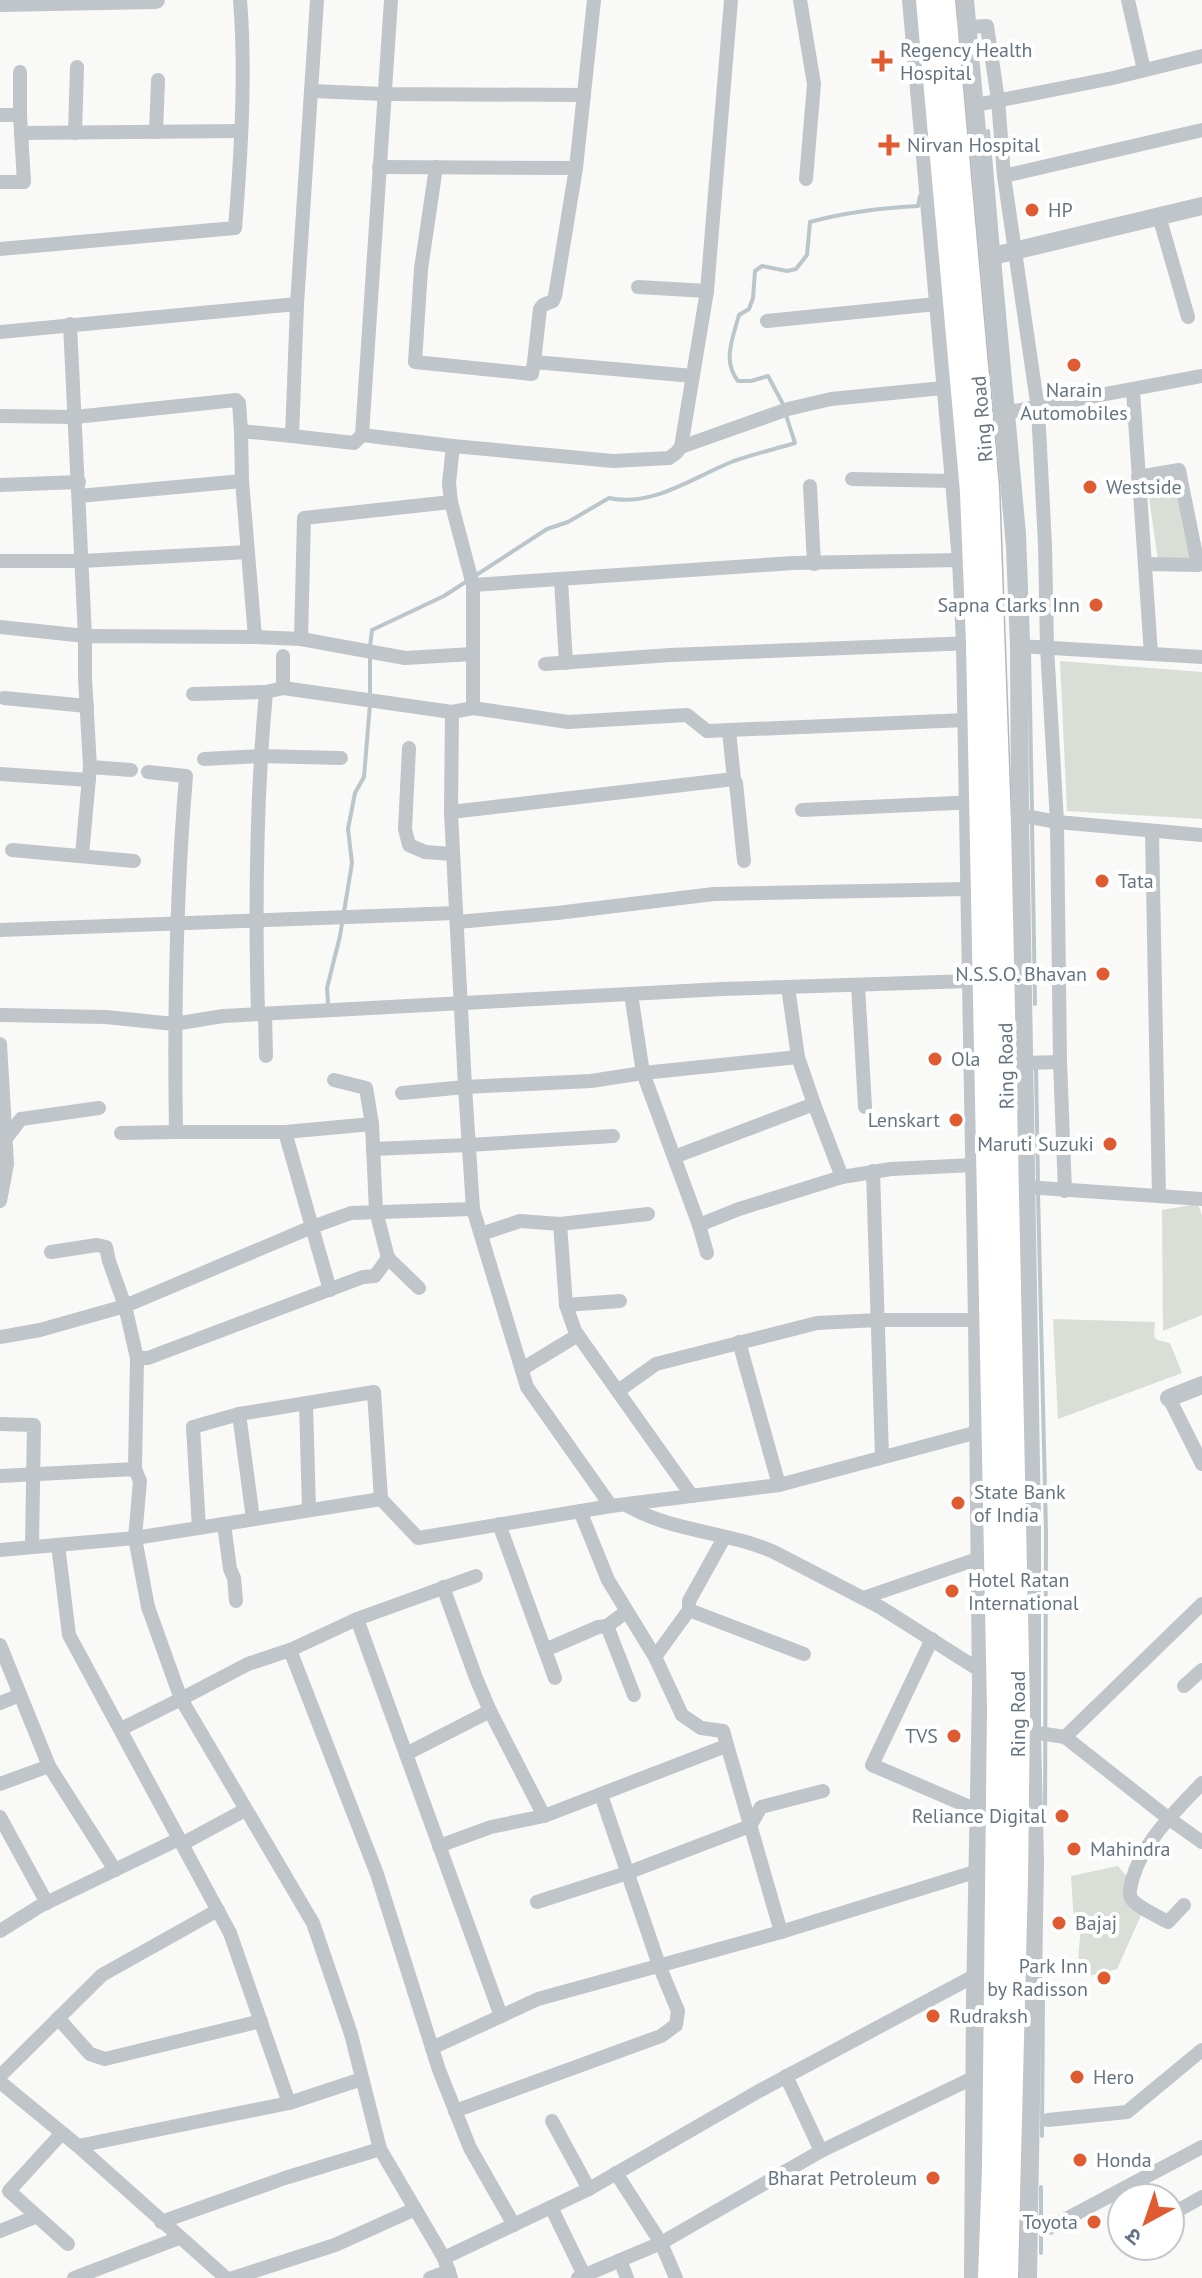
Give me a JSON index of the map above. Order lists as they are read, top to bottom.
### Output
{
  "streets": {
    "highway": ["Ring Road"]
  },
  "places": {
    "health": ["Regency Health Hospital", "Nirvan Hospital"],
    "other": [
      "HP",
      "Narain Automobiles",
      "Westside",
      "Sapna Clarks Inn",
      "Tata",
      "N.S.S.O. Bhavan",
      "Ola",
      "Lenskart",
      "Maruti Suzuki",
      "State Bank of India",
      "Hotel Ratan International",
      "TVS",
      "Reliance Digital",
      "Mahindra",
      "Bajaj",
      "Park Inn by Radisson",
      "Rudraksh",
      "Hero",
      "Honda",
      "Bharat Petroleum",
      "Toyota"
    ]
  },
  "north": "bottom left"
}
